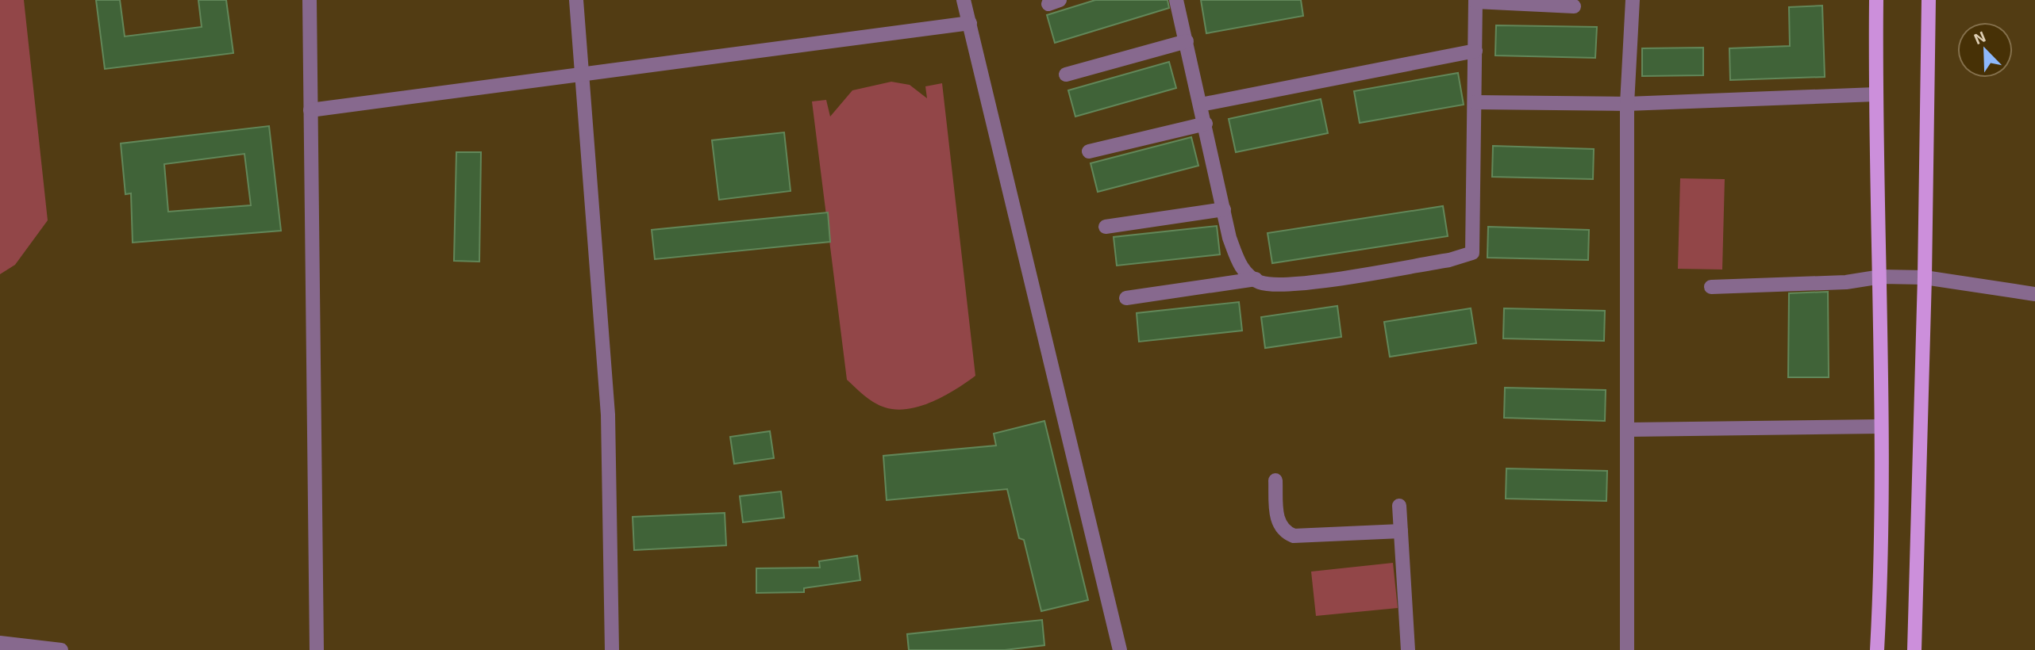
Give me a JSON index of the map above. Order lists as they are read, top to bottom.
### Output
{
  "north": "top left"
}
